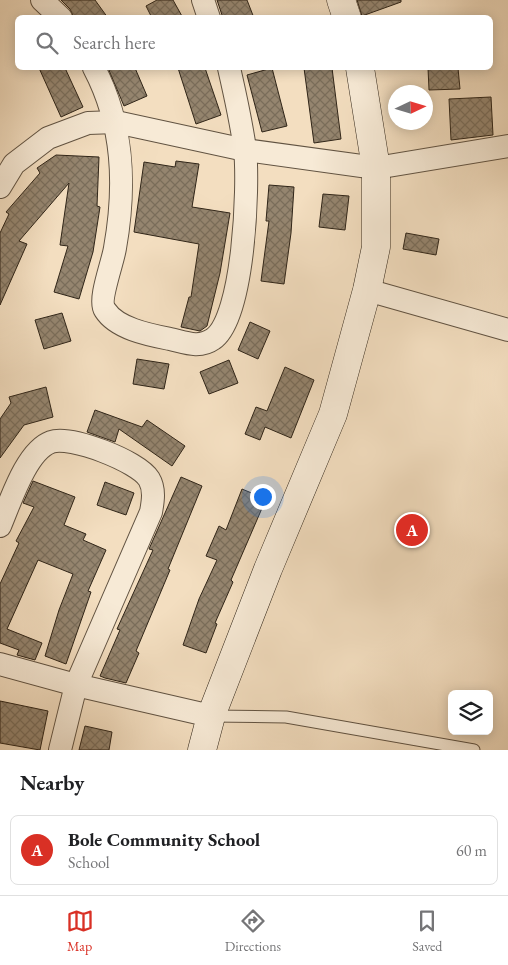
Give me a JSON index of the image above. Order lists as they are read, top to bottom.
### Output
{
  "north": "right",
  "page": {
    "search": "Search here",
    "pins": "A",
    "heading": "Nearby",
    "list": [
      {
        "mark": "A",
        "name": "Bole Community School",
        "note": "School",
        "value": "60 m"
      }
    ],
    "nav": ["Map", "Directions", "Saved"]
  }
}
